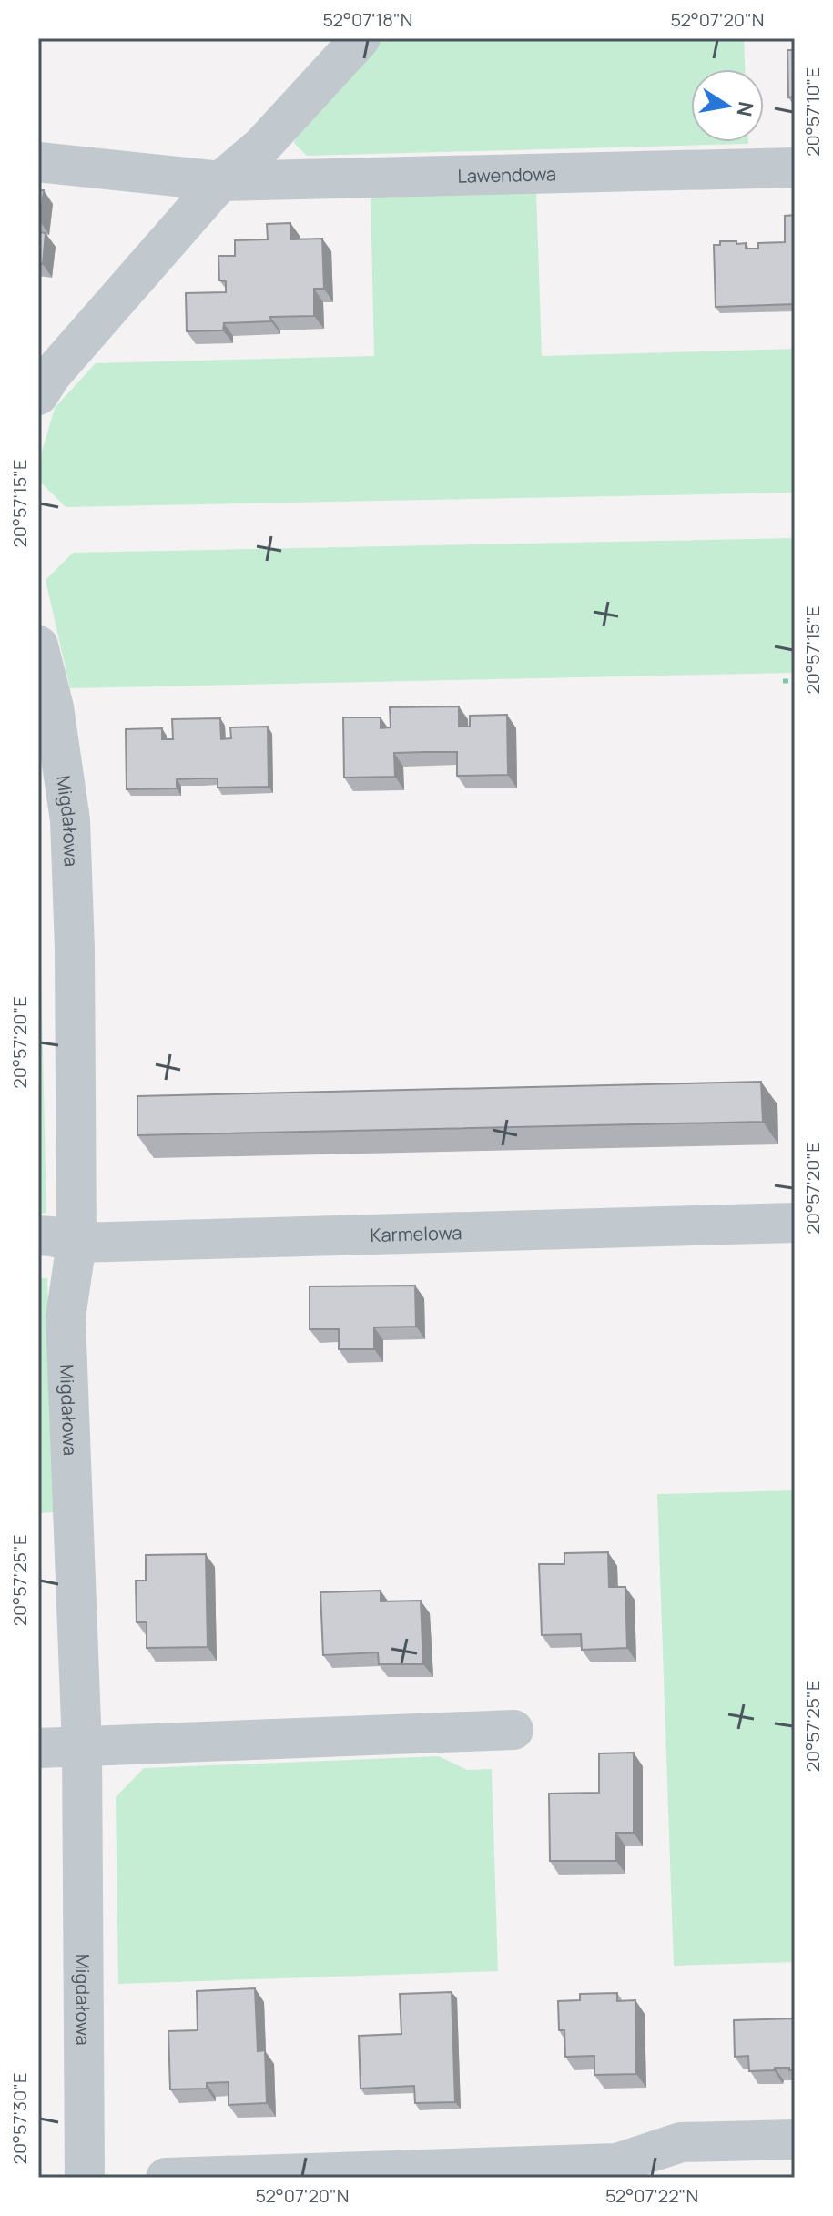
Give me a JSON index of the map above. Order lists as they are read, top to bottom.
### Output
{
  "streets": {
    "street": ["Lawendowa", "Migdałowa", "Karmelowa"]
  },
  "crossings": [
    ["Migdałowa", "Karmelowa"]
  ],
  "north": "right",
  "coordinates": [
    "52°07'18\"N",
    "52°07'20\"N",
    "20°57'10\"E",
    "20°57'15\"E",
    "20°57'20\"E",
    "20°57'25\"E",
    "20°57'30\"E",
    "52°07'22\"N"
  ]
}
